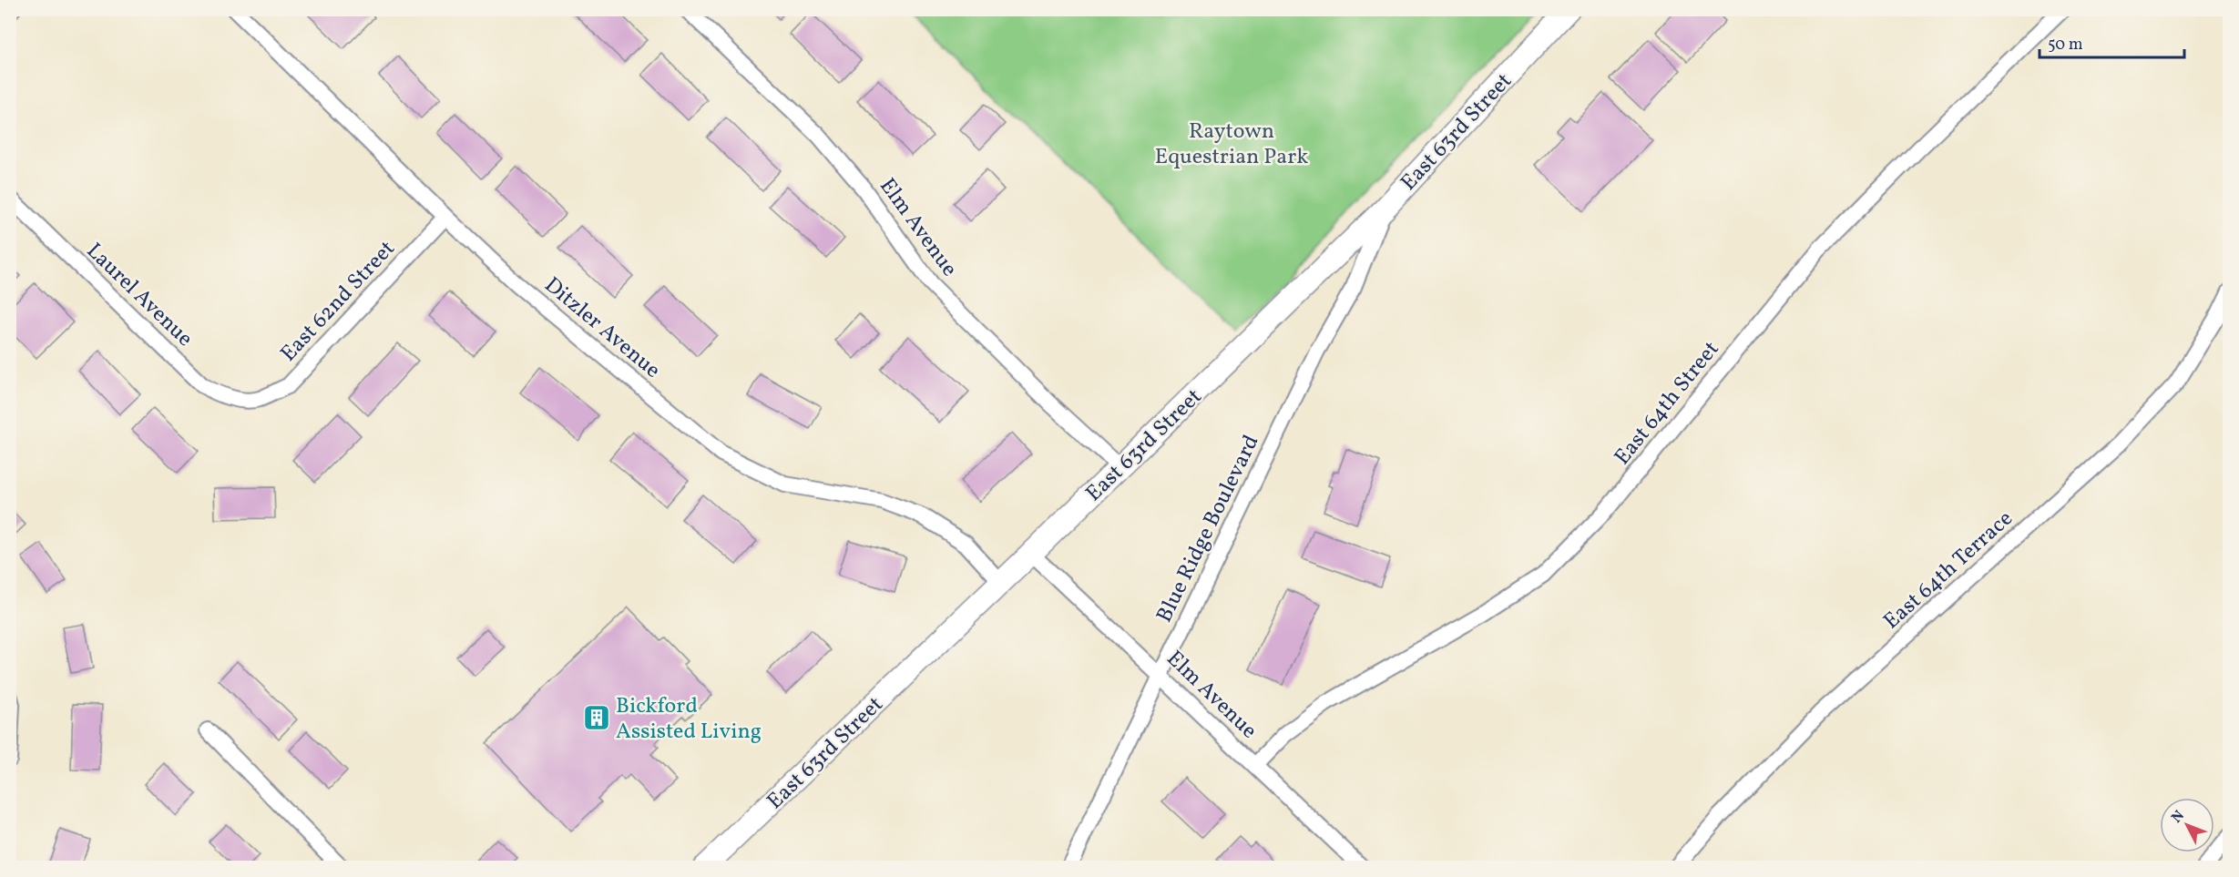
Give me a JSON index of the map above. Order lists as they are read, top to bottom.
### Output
{
  "streets": {
    "main road": ["East 63rd Street"],
    "street": [
      "Elm Avenue",
      "Laurel Avenue",
      "East 62nd Street",
      "Ditzler Avenue",
      "East 64th Street",
      "Blue Ridge Boulevard",
      "East 64th Terrace"
    ]
  },
  "crossings": [
    ["East 63rd Street", "Elm Avenue"],
    ["East 63rd Street", "Ditzler Avenue"],
    ["East 63rd Street", "Blue Ridge Boulevard"],
    ["Elm Avenue", "East 64th Street"],
    ["Elm Avenue", "Blue Ridge Boulevard"],
    ["Laurel Avenue", "East 62nd Street"],
    ["East 62nd Street", "Ditzler Avenue"]
  ],
  "parks": ["Raytown Equestrian Park"],
  "places": {
    "building": ["Bickford Assisted Living"]
  },
  "scale_bar": "50 m",
  "north": "top left"
}
